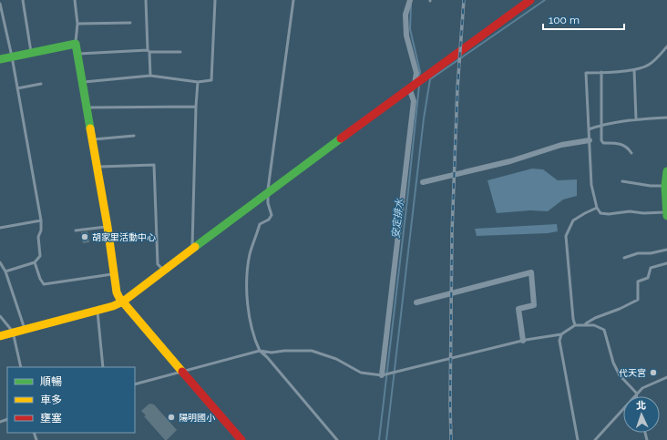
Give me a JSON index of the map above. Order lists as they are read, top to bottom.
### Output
{
  "water": ["安定排水"],
  "places": ["胡家里活動中心", "代天宮", "陽明國小"],
  "legend": ["順暢", "車多", "壅塞"],
  "scale_bar": "100 m",
  "north": "top"
}
